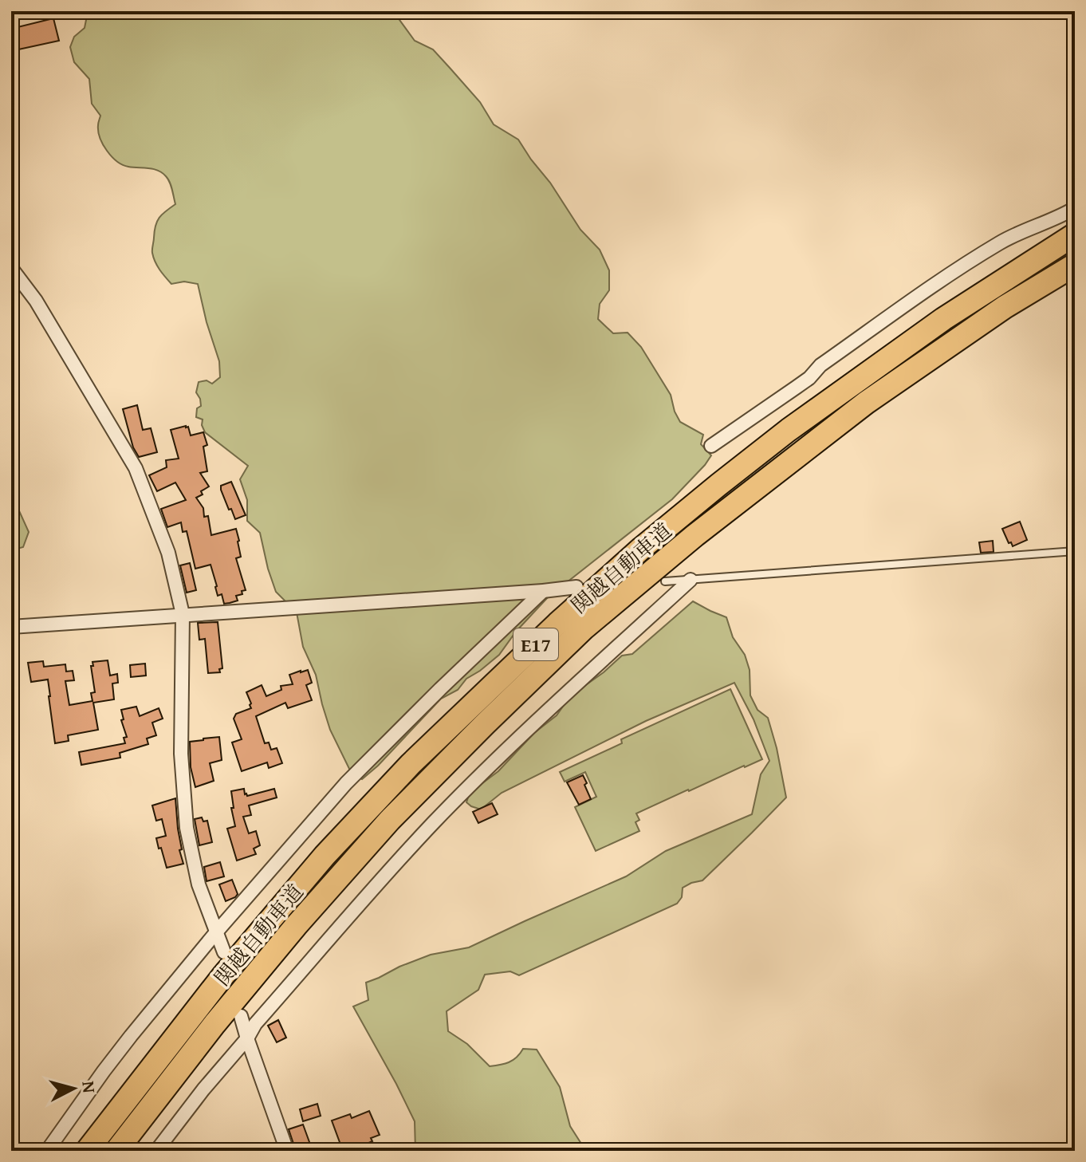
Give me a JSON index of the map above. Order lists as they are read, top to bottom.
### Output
{
  "streets": {
    "highway": ["関越自動車道", "E17"]
  },
  "north": "right"
}
